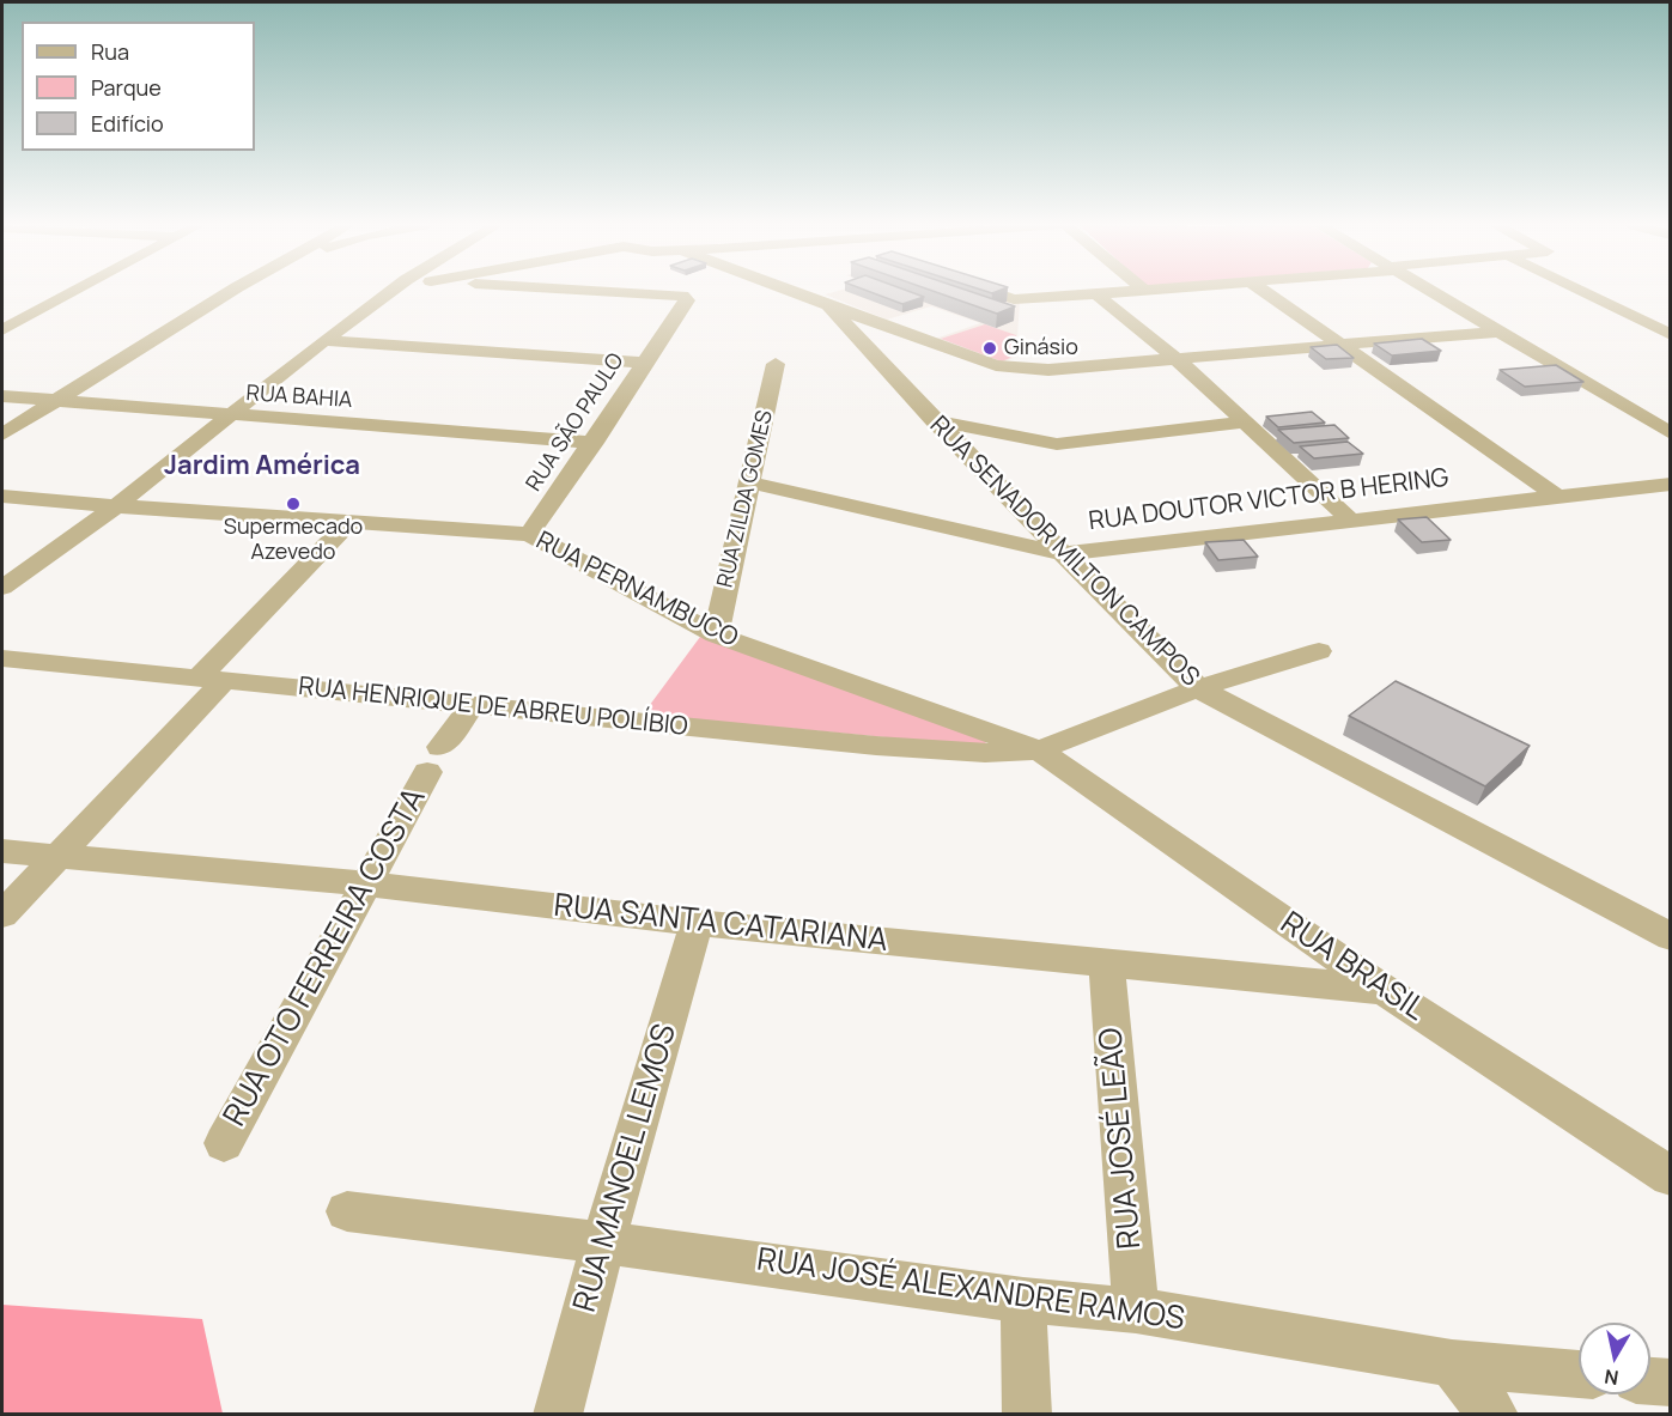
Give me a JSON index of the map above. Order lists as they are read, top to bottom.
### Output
{
  "streets": {
    "street": [
      "RUA BAHIA",
      "RUA SÃO PAULO",
      "RUA ZILDA GOMES",
      "RUA DOUTOR VICTOR B HERING",
      "RUA SENADOR MILTON CAMPOS",
      "RUA PERNAMBUCO",
      "RUA HENRIQUE DE ABREU POLÍBIO",
      "RUA SANTA CATARIANA",
      "RUA OTO FERREIRA COSTA",
      "RUA BRASIL",
      "RUA JOSÉ LEÃO",
      "RUA MANOEL LEMOS",
      "RUA JOSÉ ALEXANDRE RAMOS"
    ]
  },
  "crossings": [
    ["RUA BAHIA", "RUA SÃO PAULO"],
    ["RUA SÃO PAULO", "RUA PERNAMBUCO"],
    ["RUA ZILDA GOMES", "RUA DOUTOR VICTOR B HERING"],
    ["RUA ZILDA GOMES", "RUA PERNAMBUCO"],
    ["RUA DOUTOR VICTOR B HERING", "RUA SENADOR MILTON CAMPOS"],
    ["RUA SENADOR MILTON CAMPOS", "RUA HENRIQUE DE ABREU POLÍBIO"],
    ["RUA PERNAMBUCO", "RUA HENRIQUE DE ABREU POLÍBIO"],
    ["RUA PERNAMBUCO", "RUA BRASIL"],
    ["RUA HENRIQUE DE ABREU POLÍBIO", "RUA OTO FERREIRA COSTA"],
    ["RUA HENRIQUE DE ABREU POLÍBIO", "RUA BRASIL"],
    ["RUA SANTA CATARIANA", "RUA OTO FERREIRA COSTA"],
    ["RUA SANTA CATARIANA", "RUA BRASIL"],
    ["RUA SANTA CATARIANA", "RUA JOSÉ LEÃO"],
    ["RUA SANTA CATARIANA", "RUA MANOEL LEMOS"],
    ["RUA JOSÉ LEÃO", "RUA JOSÉ ALEXANDRE RAMOS"],
    ["RUA MANOEL LEMOS", "RUA JOSÉ ALEXANDRE RAMOS"]
  ],
  "districts": ["Jardim América"],
  "places": ["Ginásio", "Supermecado Azevedo"],
  "legend": ["Rua", "Parque", "Edifício"],
  "north": "bottom"
}
